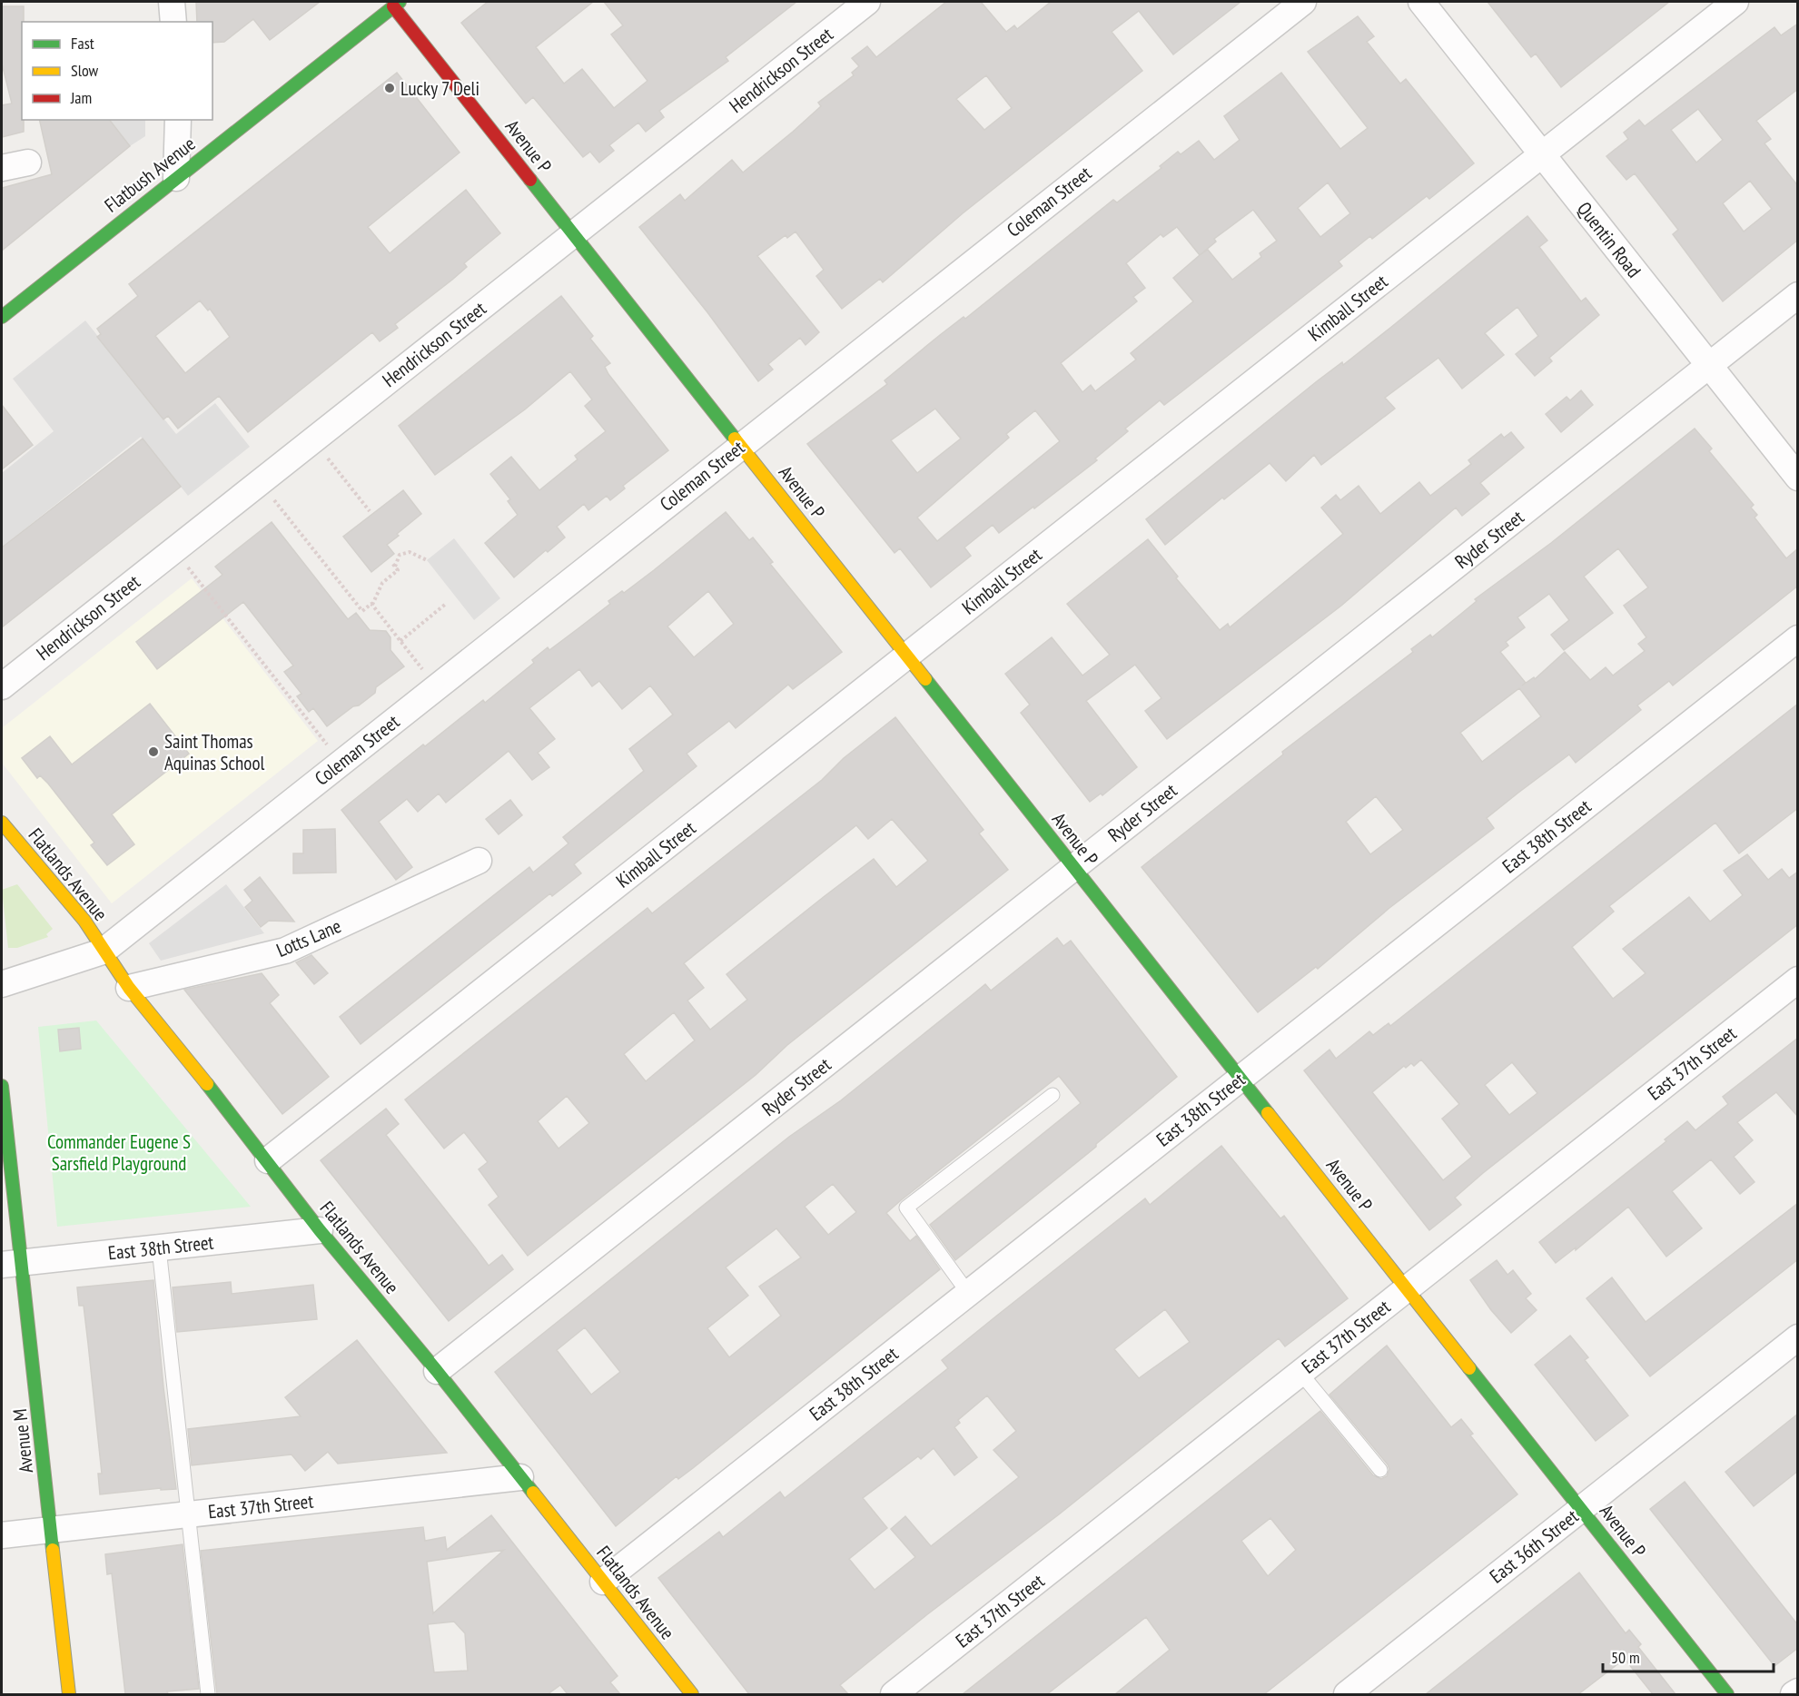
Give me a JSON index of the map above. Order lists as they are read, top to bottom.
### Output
{
  "streets": {
    "main road": [
      "Avenue P",
      "Flatbush Avenue",
      "Flatlands Avenue",
      "Avenue M"
    ],
    "street": [
      "Hendrickson Street",
      "Coleman Street",
      "Quentin Road",
      "Kimball Street",
      "Ryder Street",
      "East 38th Street",
      "Lotts Lane",
      "East 37th Street",
      "East 36th Street"
    ]
  },
  "crossings": [
    ["Hendrickson Street", "Avenue P"],
    ["Avenue P", "Flatbush Avenue"],
    ["Avenue P", "Coleman Street"],
    ["Avenue P", "Kimball Street"],
    ["Avenue P", "Ryder Street"],
    ["Avenue P", "East 38th Street"],
    ["Avenue P", "East 37th Street"],
    ["Avenue P", "East 36th Street"],
    ["Coleman Street", "Flatlands Avenue"],
    ["Quentin Road", "Kimball Street"],
    ["Quentin Road", "Ryder Street"],
    ["Kimball Street", "Flatlands Avenue"],
    ["Ryder Street", "Flatlands Avenue"],
    ["East 38th Street", "Flatlands Avenue"],
    ["East 38th Street", "Avenue M"],
    ["Flatlands Avenue", "Lotts Lane"],
    ["Flatlands Avenue", "East 37th Street"],
    ["East 37th Street", "Avenue M"]
  ],
  "parks": ["Commander Eugene S Sarsfield Playground"],
  "places": ["Lucky 7 Deli", "Saint Thomas Aquinas School"],
  "legend": ["Fast", "Slow", "Jam"],
  "scale_bar": "50 m"
}
